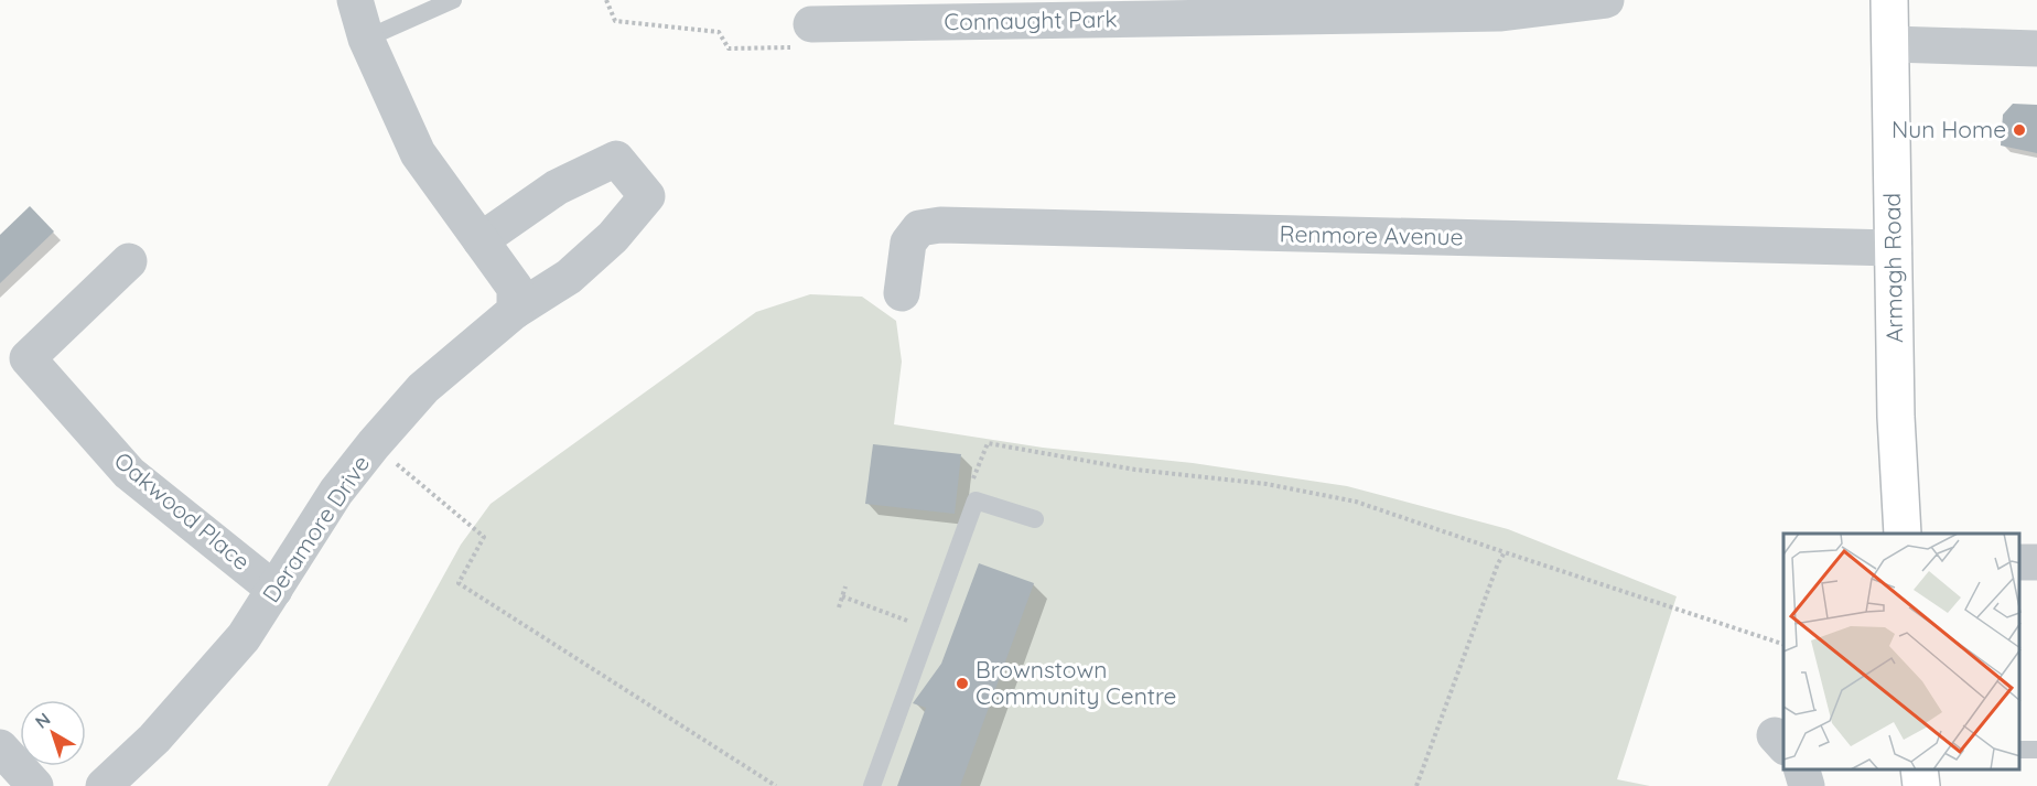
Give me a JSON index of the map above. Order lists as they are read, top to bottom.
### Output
{
  "streets": {
    "main road": ["Armagh Road"],
    "street": [
      "Connaught Park",
      "Renmore Avenue",
      "Oakwood Place",
      "Deramore Drive"
    ]
  },
  "crossings": [
    ["Renmore Avenue", "Armagh Road"],
    ["Oakwood Place", "Deramore Drive"]
  ],
  "places": ["Nun Home", "Brownstown Community Centre"],
  "north": "top left"
}
